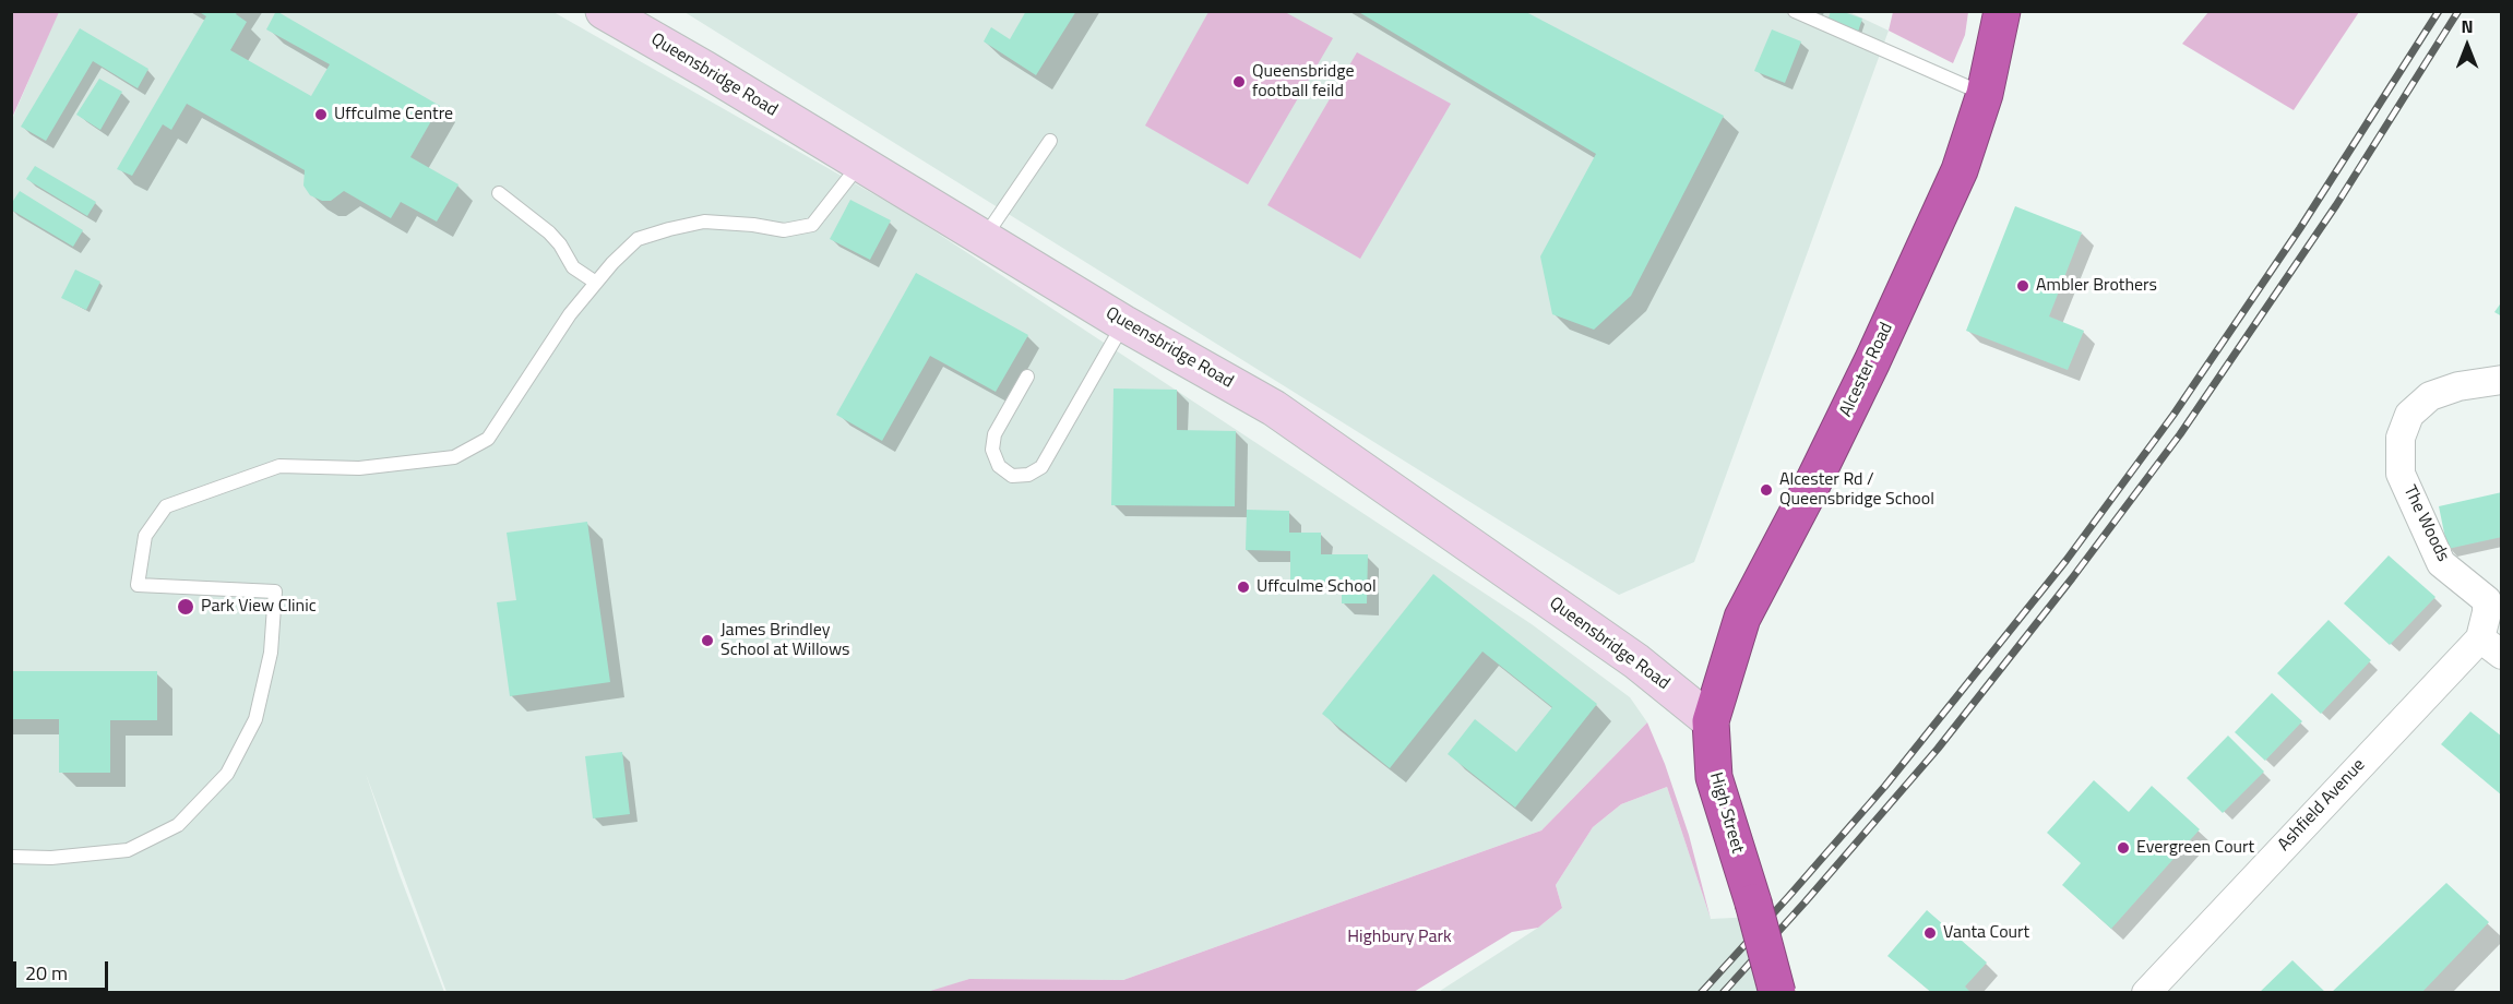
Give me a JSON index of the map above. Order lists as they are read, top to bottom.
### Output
{
  "streets": {
    "highway": ["Alcester Road", "High Street"],
    "street": ["Queensbridge Road", "The Woods", "Ashfield Avenue"]
  },
  "crossings": [
    ["Queensbridge Road", "Alcester Road"],
    ["Queensbridge Road", "High Street"],
    ["Alcester Road", "High Street"],
    ["The Woods", "Ashfield Avenue"]
  ],
  "parks": ["Highbury Park"],
  "places": [
    "Queensbridge football feild",
    "Uffculme Centre",
    "Ambler Brothers",
    "Alcester Rd / Queensbridge School",
    "Uffculme School",
    "Park View Clinic",
    "James Brindley School at Willows",
    "Evergreen Court",
    "Vanta Court"
  ],
  "scale_bar": "20 m",
  "north": "top"
}
